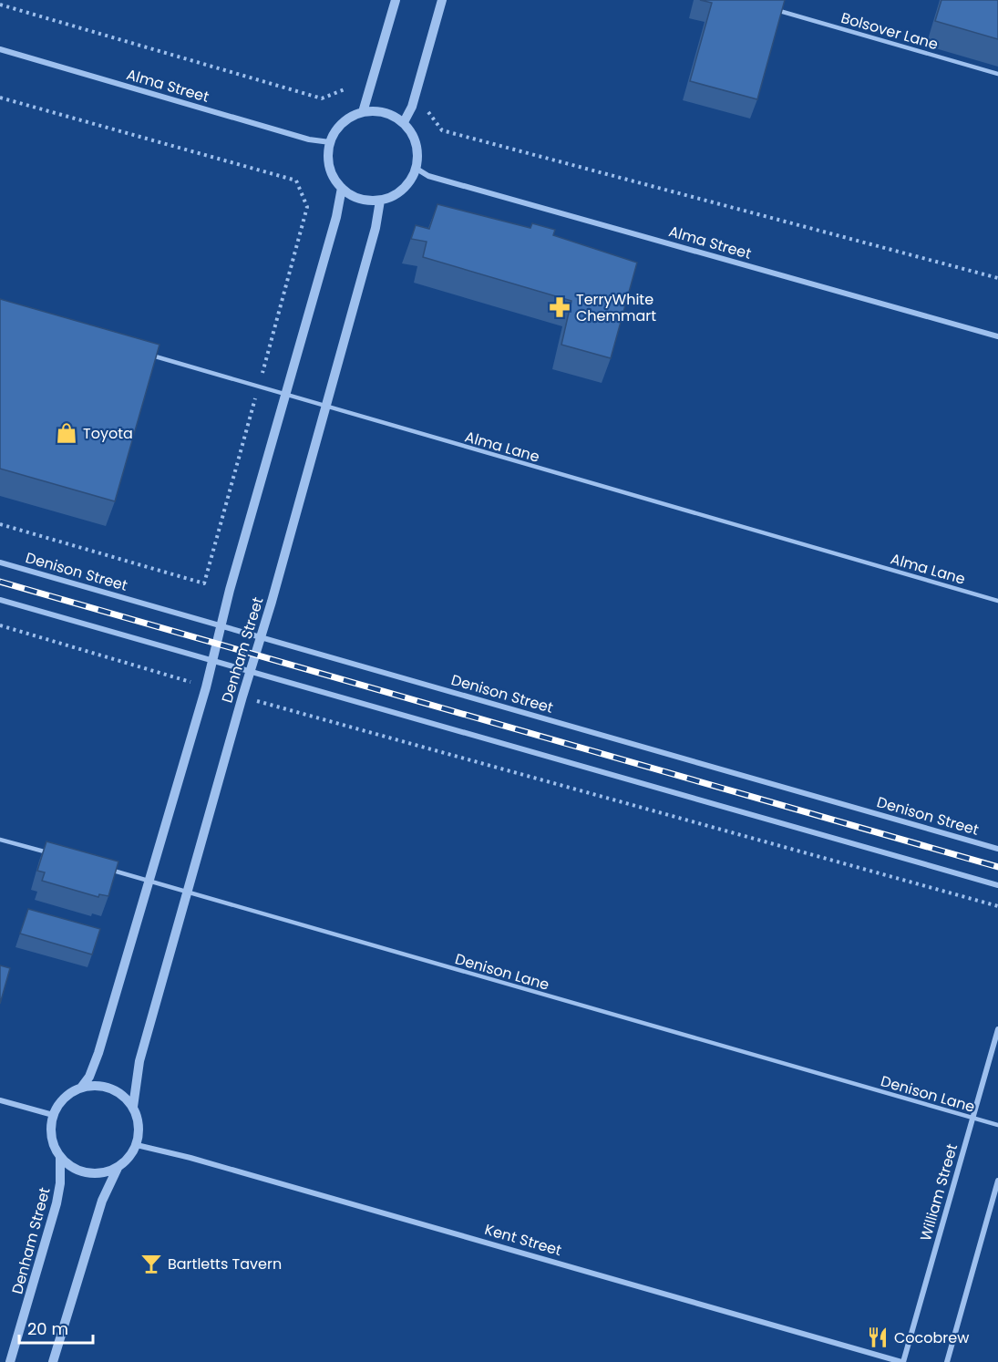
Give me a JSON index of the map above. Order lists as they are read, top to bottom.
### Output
{
  "streets": {
    "street": [
      "Alma Street",
      "Denison Street",
      "Denham Street",
      "William Street",
      "Kent Street"
    ],
    "lane": ["Bolsover Lane", "Alma Lane", "Denison Lane"]
  },
  "crossings": [
    ["Alma Street", "Denham Street"],
    ["Alma Lane", "Denham Street"],
    ["Denison Street", "Denham Street"],
    ["Denham Street", "Denison Lane"],
    ["Denham Street", "Kent Street"],
    ["Denison Lane", "William Street"],
    ["William Street", "Kent Street"]
  ],
  "places": {
    "pharmacy": ["TerryWhite Chemmart"],
    "shop": ["Toyota"],
    "bar": ["Bartletts Tavern"],
    "restaurant": ["Cocobrew"]
  },
  "scale_bar": "20 m"
}
